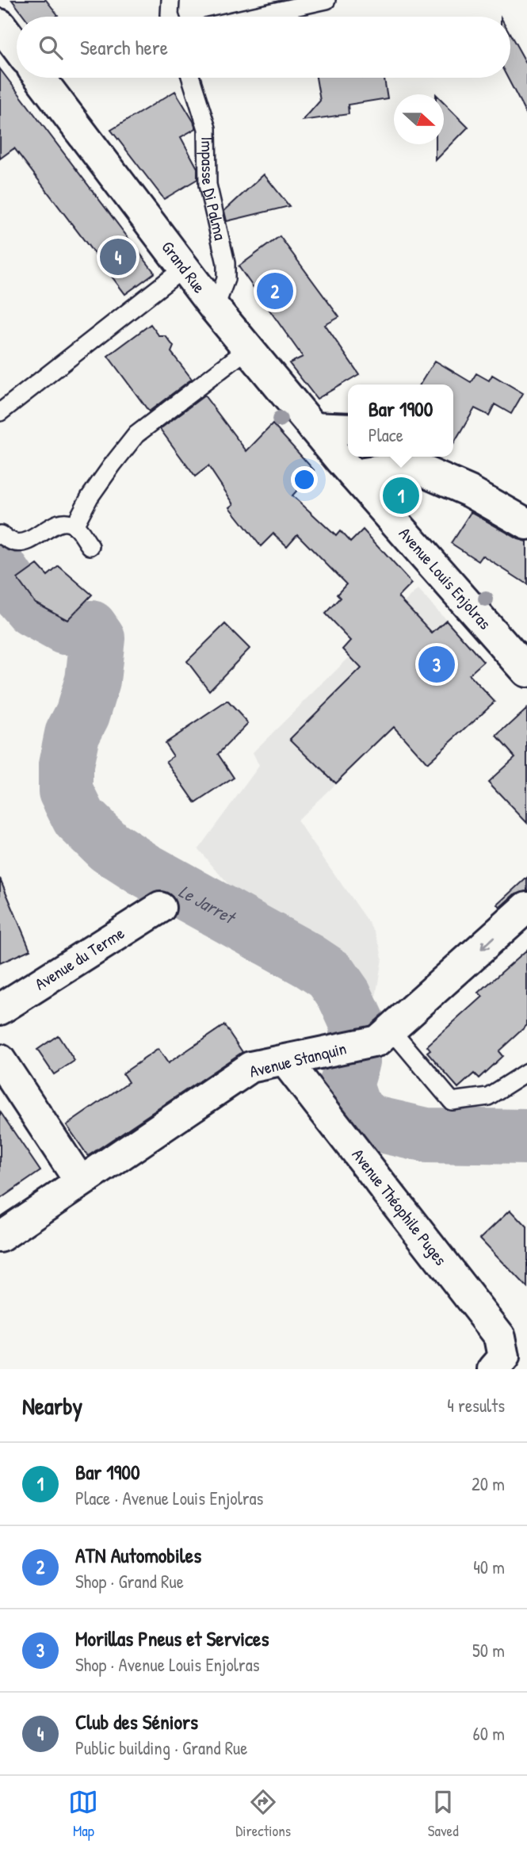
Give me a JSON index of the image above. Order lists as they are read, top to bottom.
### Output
{
  "streets": {
    "street": [
      "Grand Rue",
      "Avenue Louis Enjolras",
      "Avenue du Terme",
      "Avenue Stanquin",
      "Avenue Théophile Puges"
    ],
    "lane": ["Impasse Di Palma"]
  },
  "crossings": [
    ["Impasse Di Palma", "Grand Rue"],
    ["Grand Rue", "Avenue Louis Enjolras"],
    ["Avenue Stanquin", "Avenue Théophile Puges"]
  ],
  "water": ["Le Jarret"],
  "north": "right",
  "page": {
    "search": "Search here",
    "pins": [
      "4",
      "2",
      "1",
      "3"
    ],
    "popup": ["Bar 1900", "Place"],
    "heading": ["Nearby", "4 results"],
    "list": [
      {
        "mark": "1",
        "name": "Bar 1900",
        "note": "Place · Avenue Louis Enjolras",
        "value": "20 m"
      },
      {
        "mark": "2",
        "name": "ATN Automobiles",
        "note": "Shop · Grand Rue",
        "value": "40 m"
      },
      {
        "mark": "3",
        "name": "Morillas Pneus et Services",
        "note": "Shop · Avenue Louis Enjolras",
        "value": "50 m"
      },
      {
        "mark": "4",
        "name": "Club des Séniors",
        "note": "Public building · Grand Rue",
        "value": "60 m"
      }
    ],
    "nav": ["Map", "Directions", "Saved"]
  }
}
